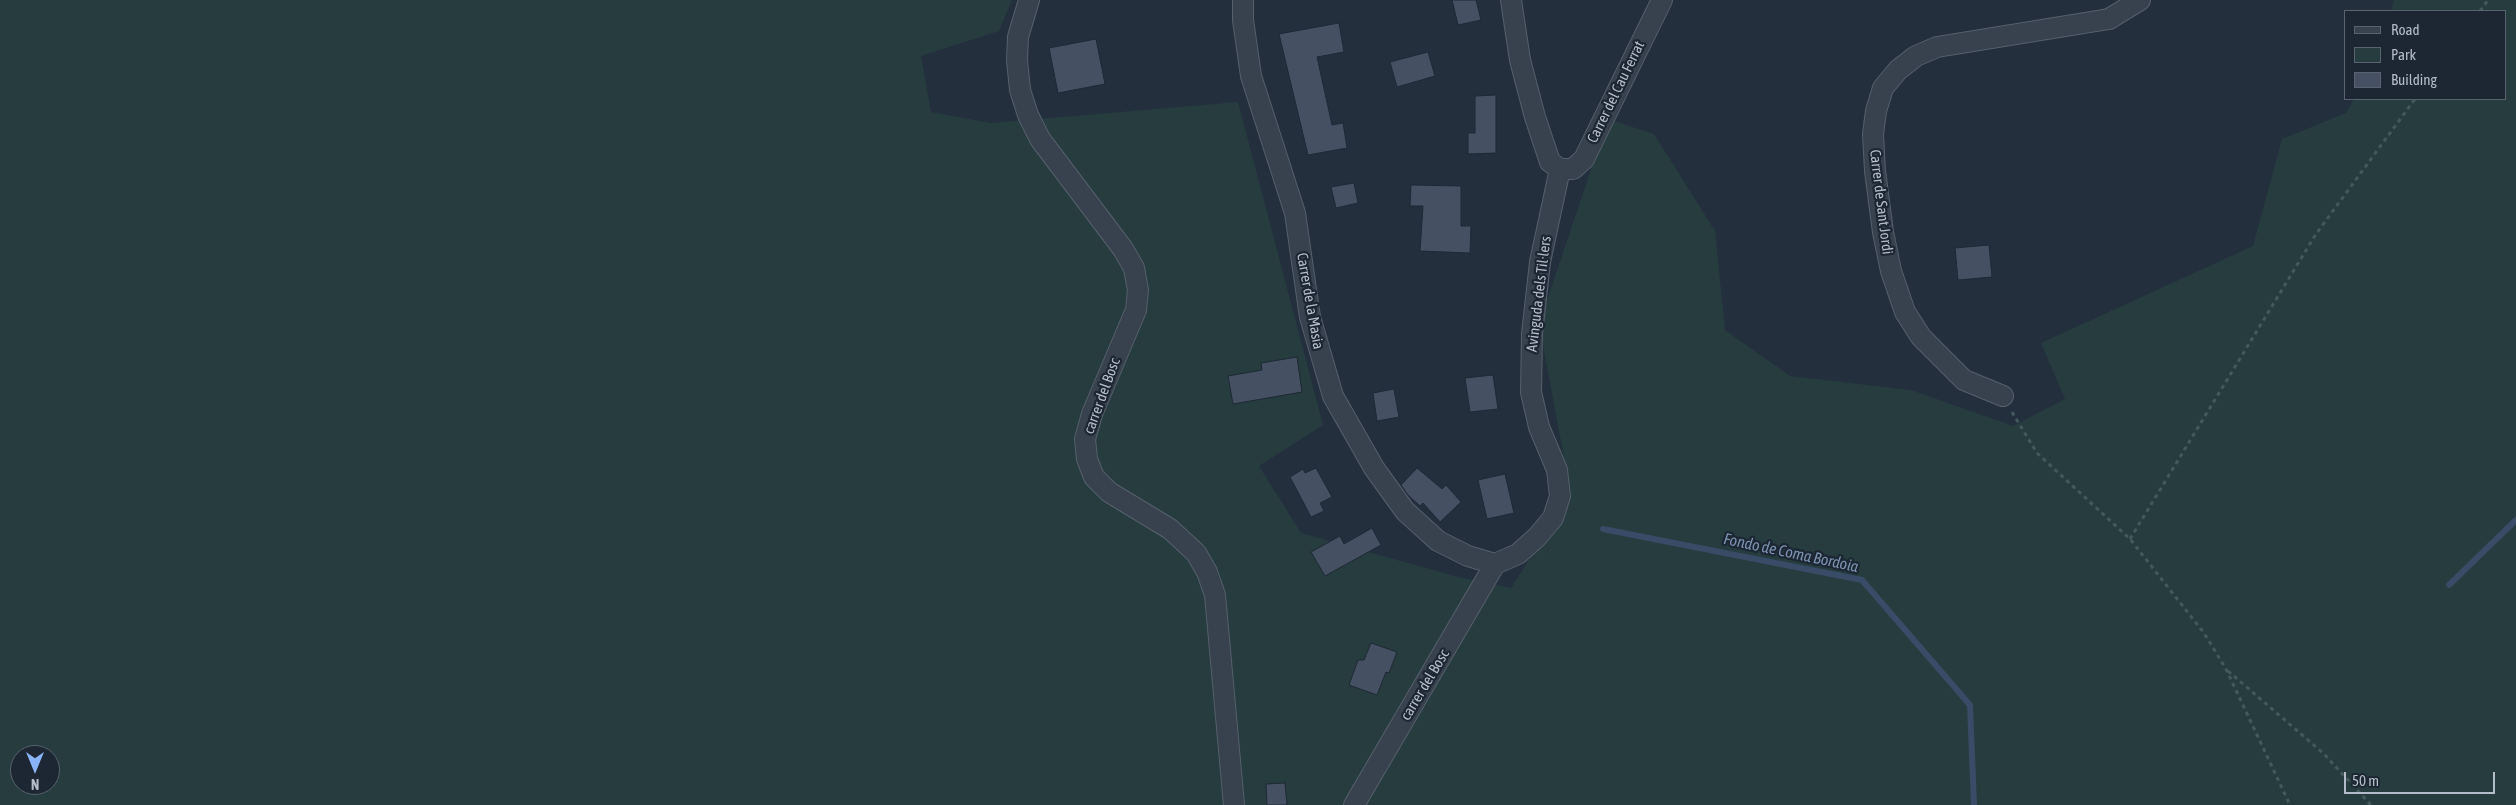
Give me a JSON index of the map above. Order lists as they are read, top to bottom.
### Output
{
  "streets": {
    "street": [
      "Carrer del Cau Ferrat",
      "Carrer de Sant Jordi",
      "Avinguda dels Til·lers",
      "Carrer de la Masia",
      "carrer del Bosc"
    ]
  },
  "crossings": [
    ["Carrer del Cau Ferrat", "Avinguda dels Til·lers"],
    ["Avinguda dels Til·lers", "Carrer de la Masia"],
    ["Avinguda dels Til·lers", "carrer del Bosc"],
    ["Carrer de la Masia", "carrer del Bosc"]
  ],
  "water": ["Fondo de Coma Bordoia"],
  "legend": ["Road", "Park", "Building"],
  "scale_bar": "50 m",
  "north": "bottom"
}
